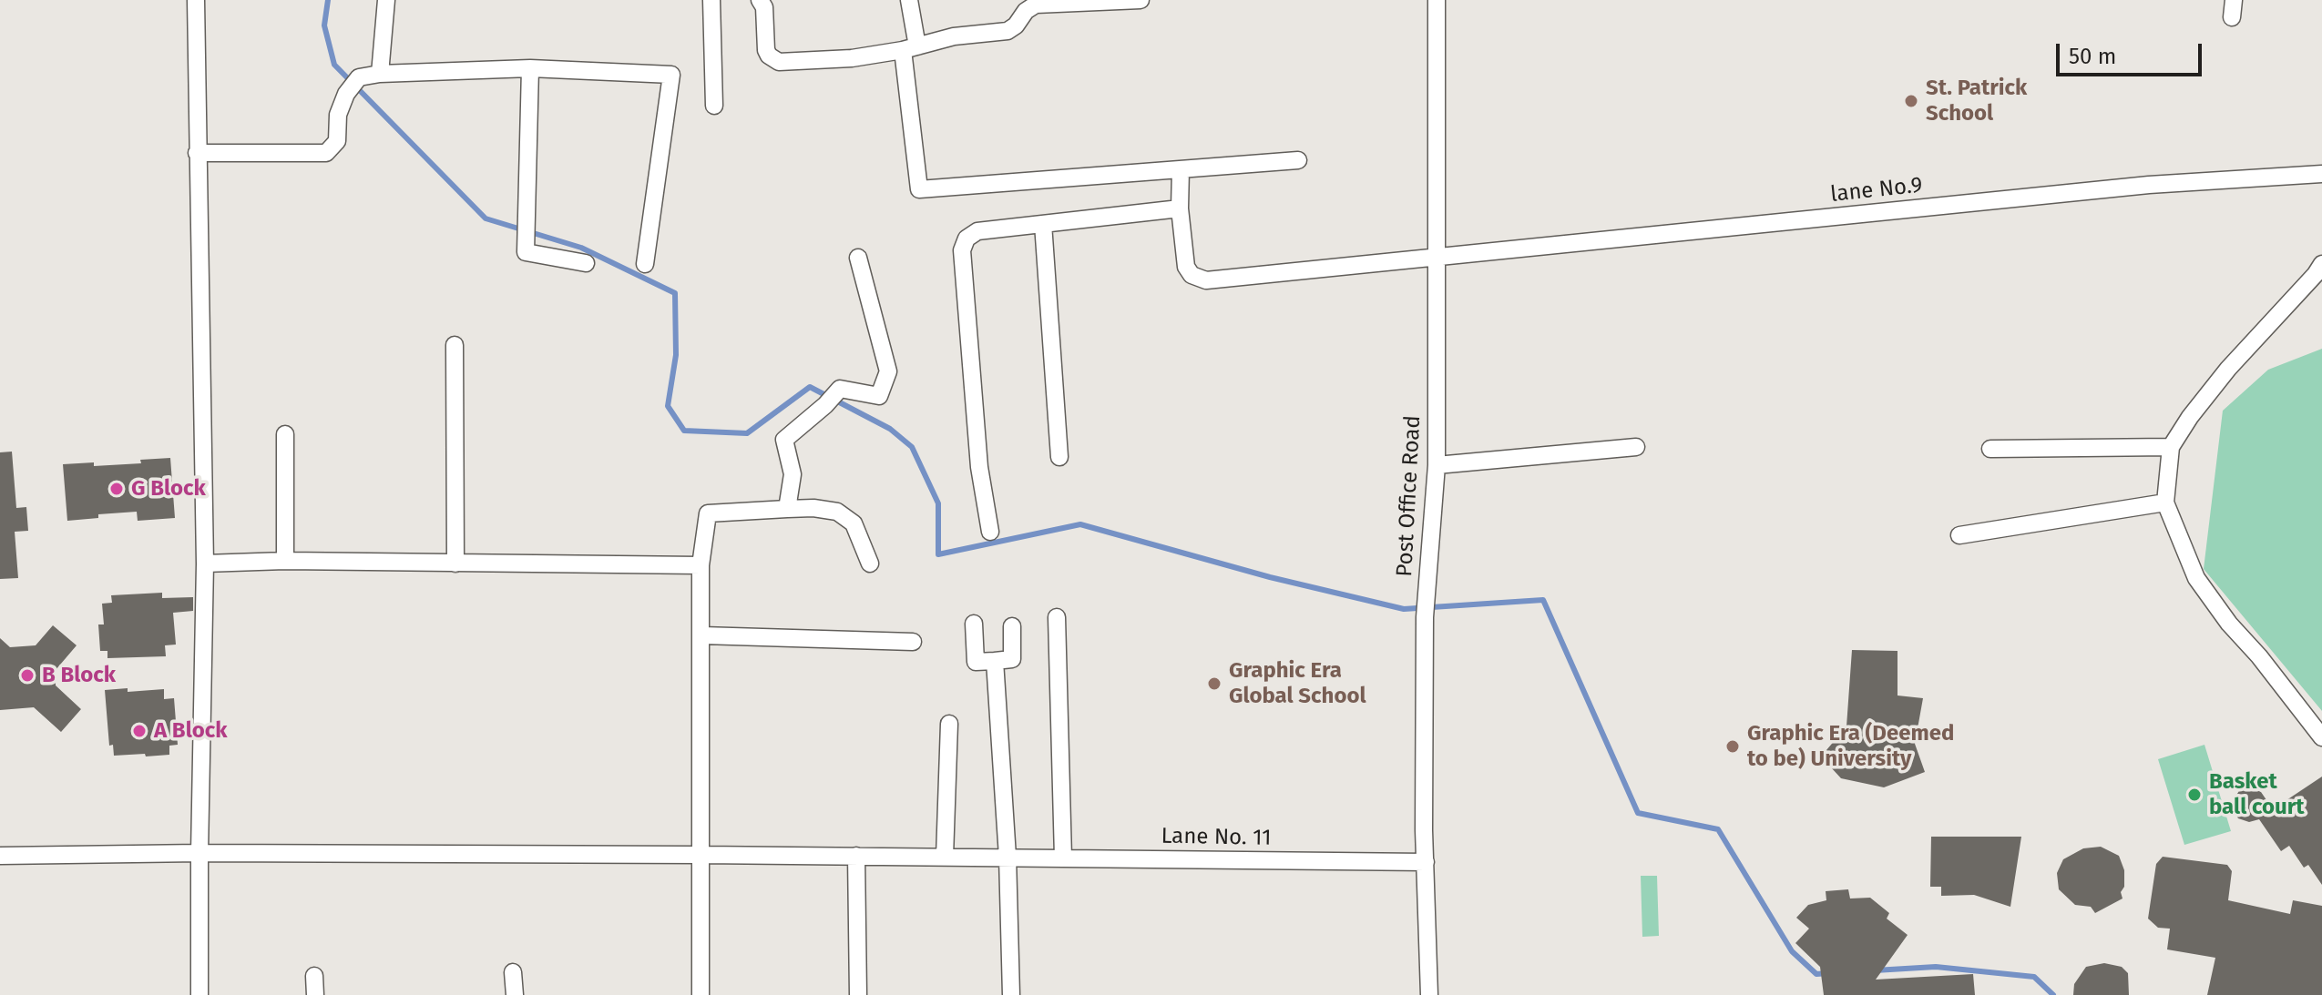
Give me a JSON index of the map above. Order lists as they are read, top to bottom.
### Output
{
  "streets": {
    "street": ["lane No.9", "Post Office Road", "Lane No. 11"]
  },
  "crossings": [
    ["lane No.9", "Post Office Road"],
    ["Post Office Road", "Lane No. 11"]
  ],
  "places": [
    "St. Patrick School",
    "G Block",
    "B Block",
    "Graphic Era Global School",
    "A Block",
    "Graphic Era (Deemed to be) University",
    "Basket ball court"
  ],
  "scale_bar": "50 m"
}
